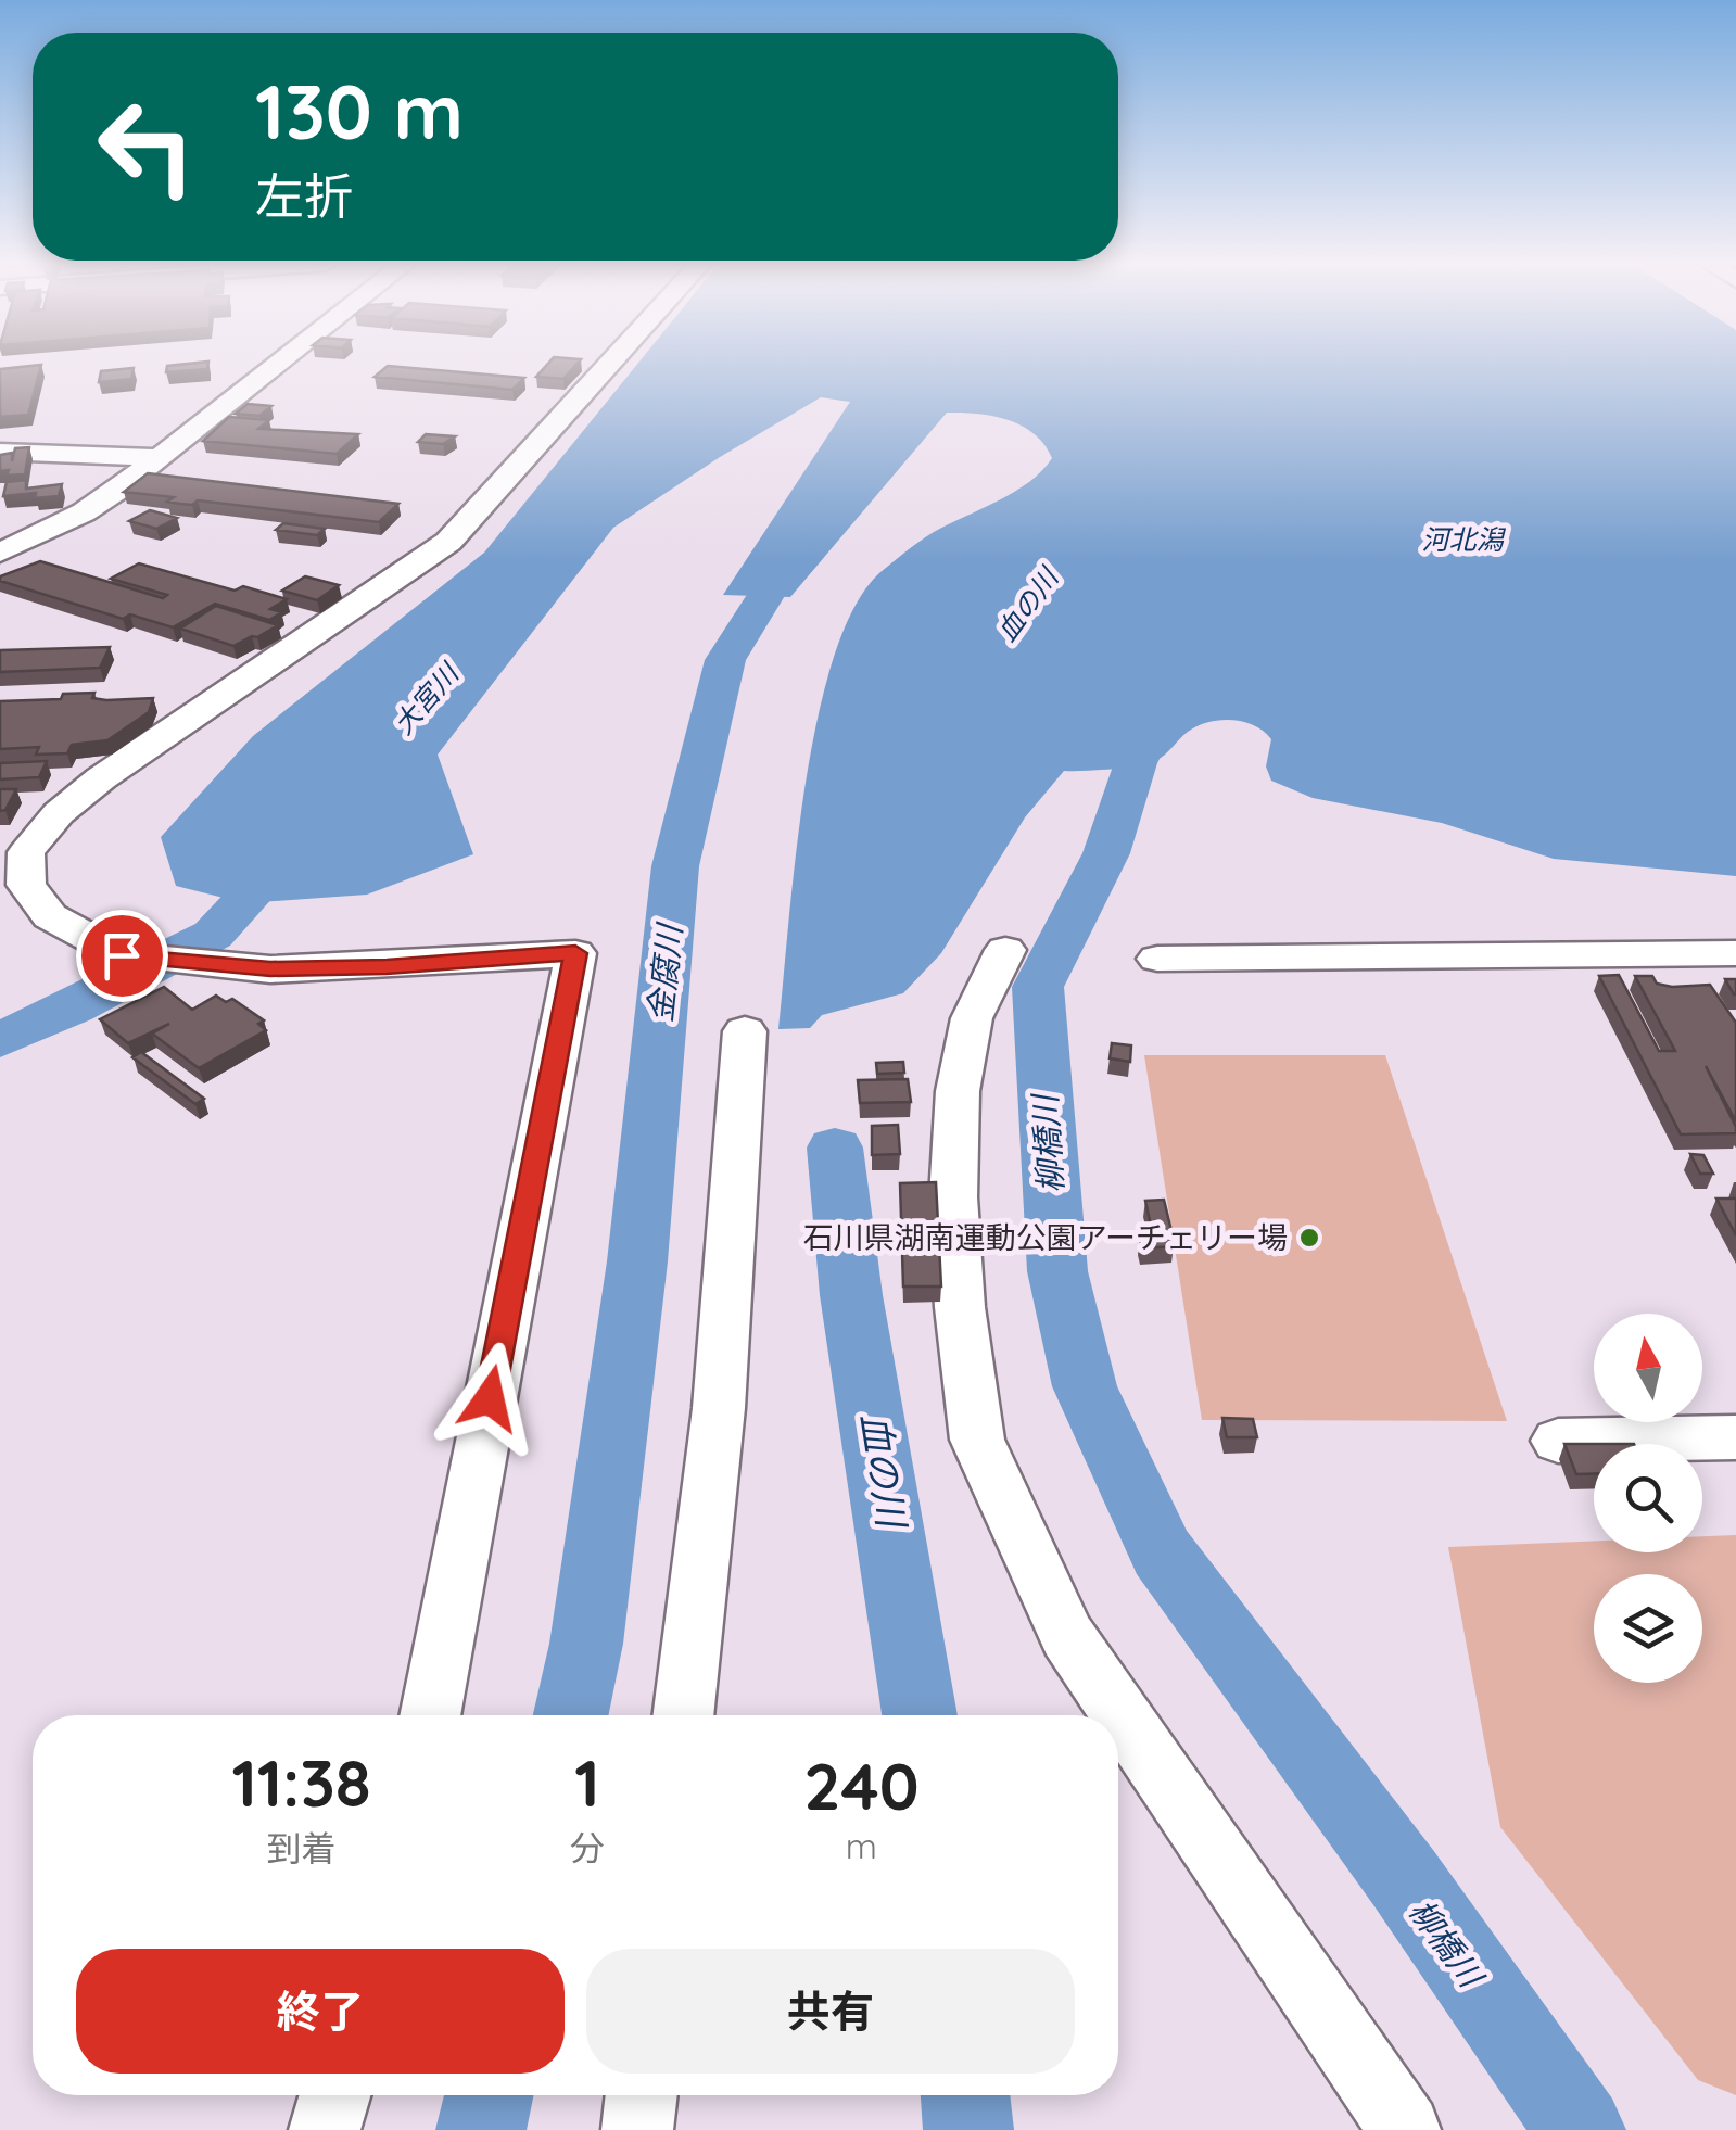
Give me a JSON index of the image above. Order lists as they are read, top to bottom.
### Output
{
  "water": [
    "河北潟",
    "血の川",
    "大宮川",
    "金腐川",
    "柳橋川"
  ],
  "places": ["石川県湖南運動公園アーチェリー場"],
  "north": "top",
  "page": {
    "turn": ["130 m", "左折"],
    "eta": [
      "11:38",
      "到着",
      "1",
      "分",
      "240",
      "m"
    ],
    "buttons": ["終了", "共有"]
  }
}
